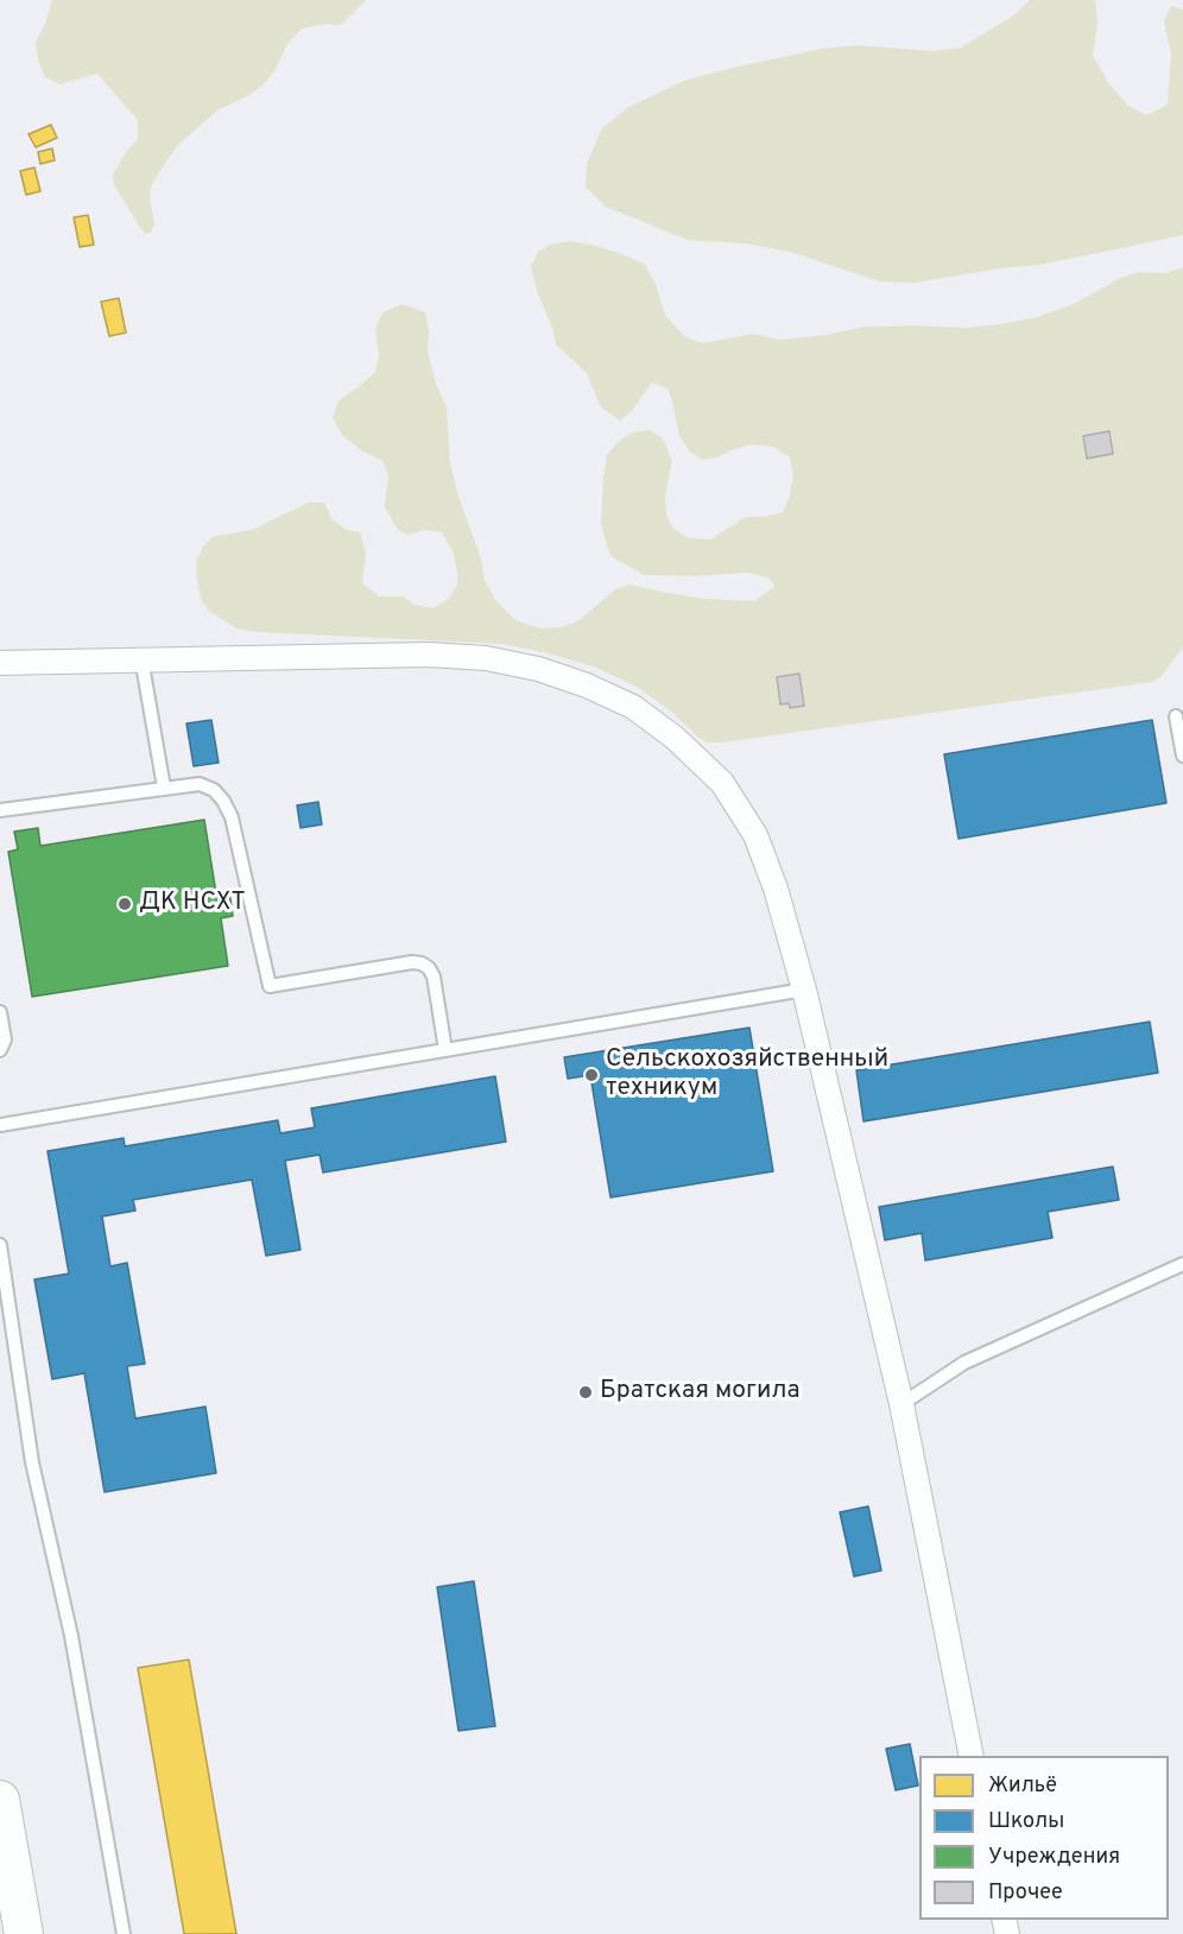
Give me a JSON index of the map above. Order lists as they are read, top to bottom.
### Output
{
  "places": ["ДК НСХТ", "Сельскохозяйственный техникум", "Братская могила"],
  "legend": [
    "Жильё",
    "Школы",
    "Учреждения",
    "Прочее"
  ]
}
